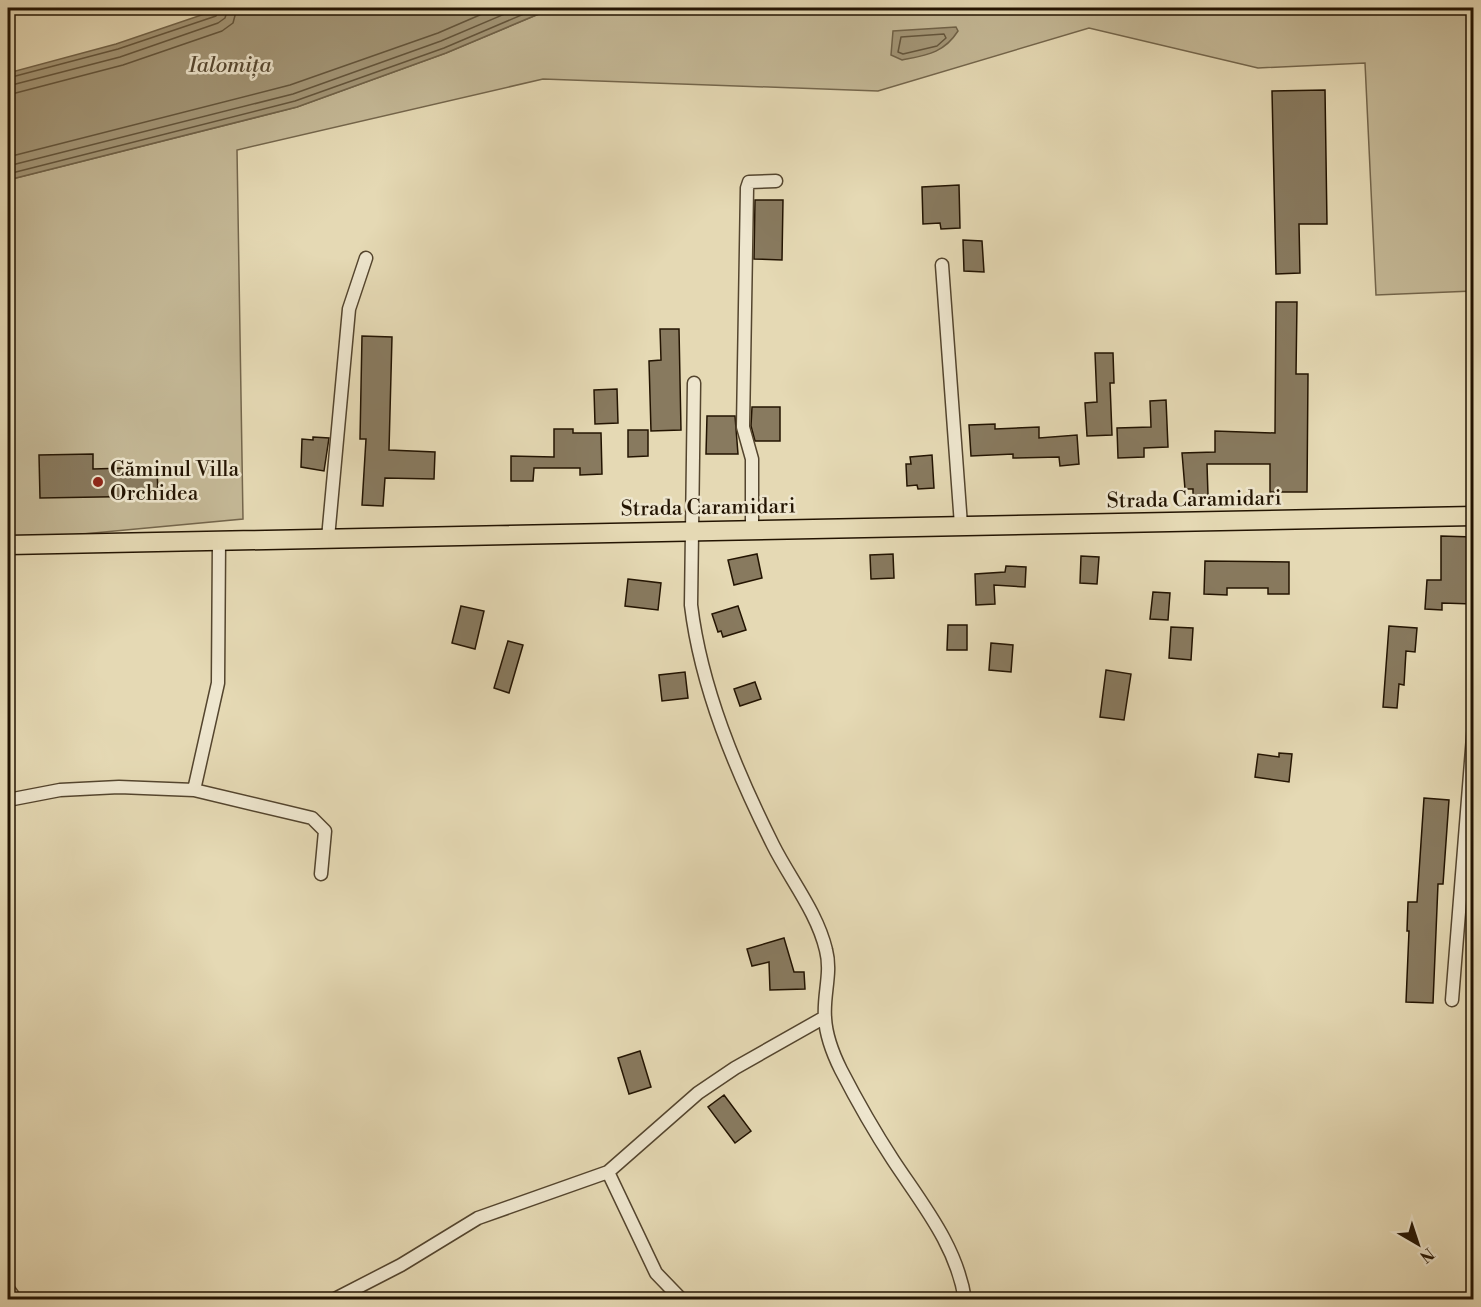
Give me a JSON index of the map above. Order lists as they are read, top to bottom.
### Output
{
  "streets": {
    "main road": ["Strada Caramidari"]
  },
  "water": ["Ialomița"],
  "places": ["Căminul Villa Orchidea"],
  "north": "bottom right"
}
